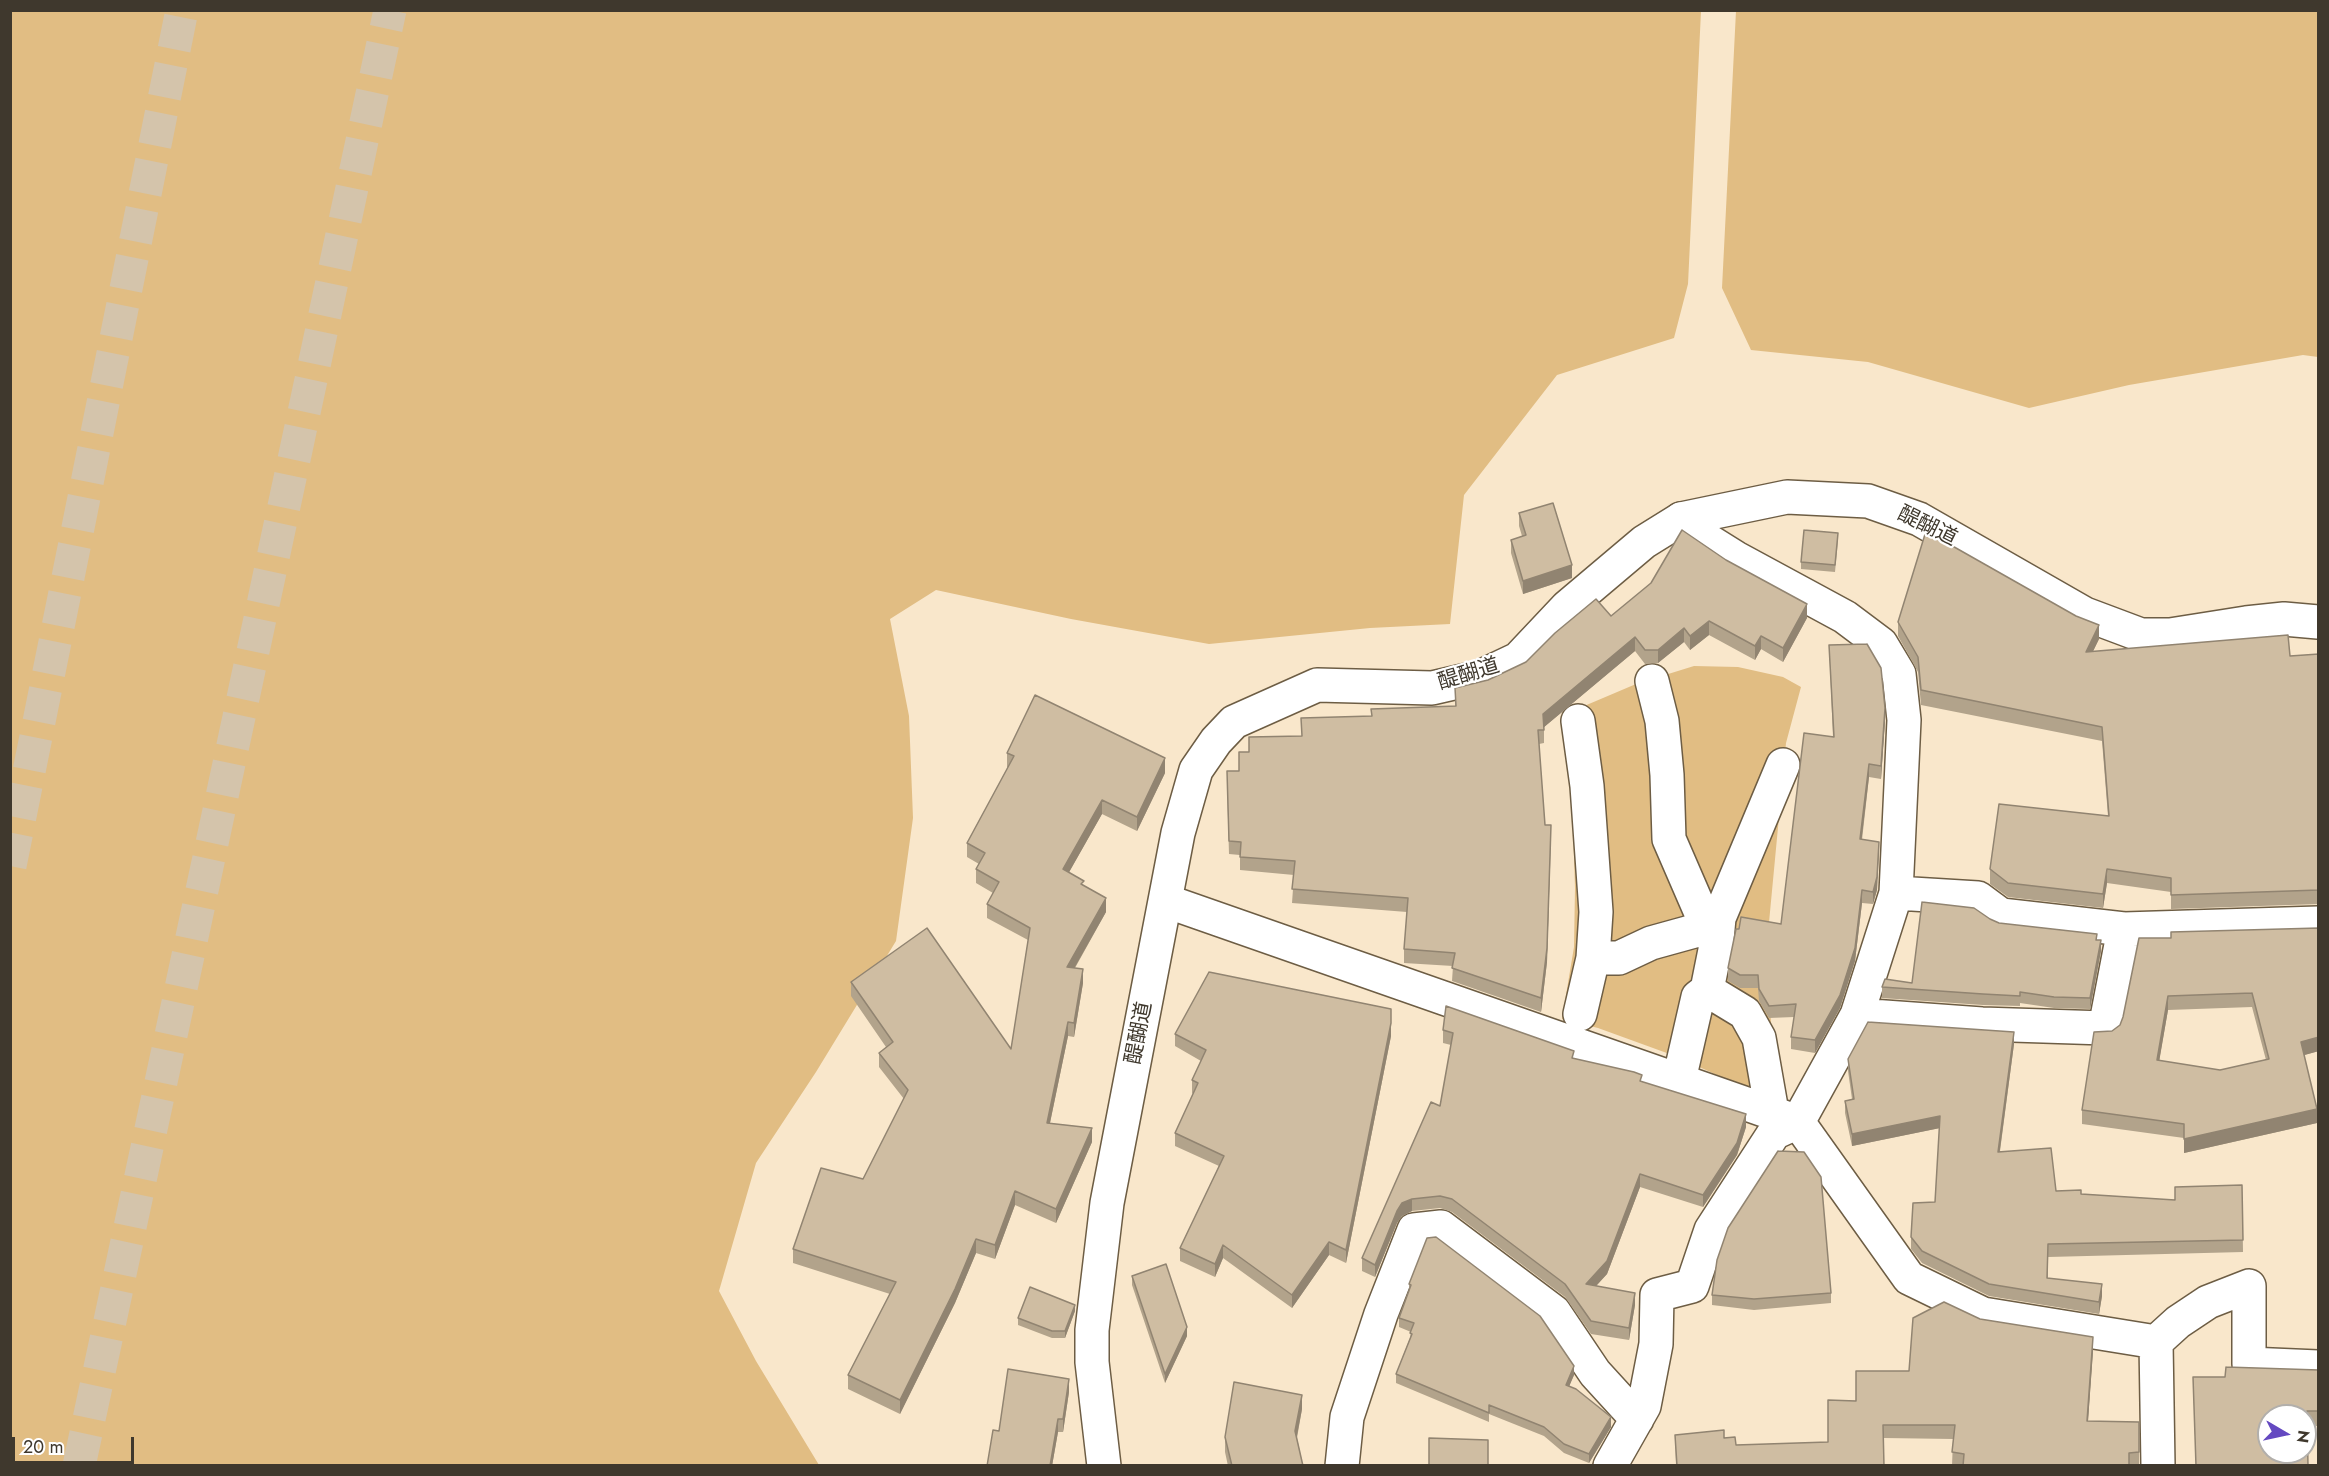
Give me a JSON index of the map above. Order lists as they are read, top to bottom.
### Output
{
  "streets": {
    "main road": ["醍醐道"]
  },
  "scale_bar": "20 m",
  "north": "right"
}
